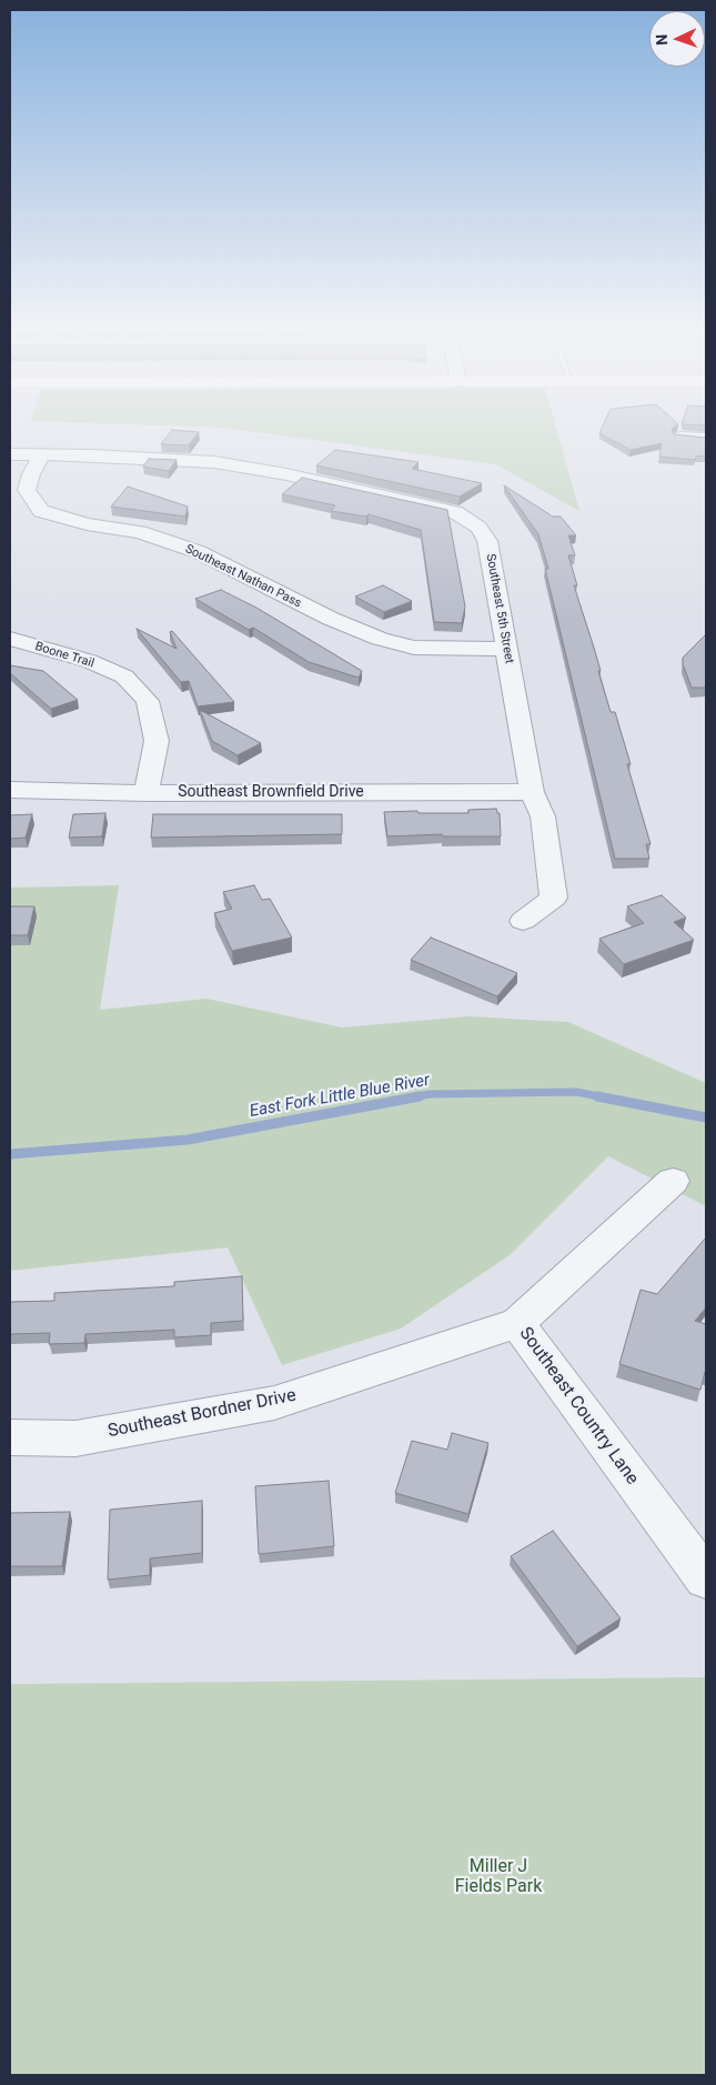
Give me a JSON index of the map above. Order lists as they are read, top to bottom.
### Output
{
  "streets": {
    "street": [
      "Southeast Nathan Pass",
      "Southeast 5th Street",
      "Boone Trail",
      "Southeast Brownfield Drive",
      "Southeast Country Lane",
      "Southeast Bordner Drive"
    ]
  },
  "crossings": [
    ["Southeast Nathan Pass", "Southeast 5th Street"],
    ["Southeast 5th Street", "Southeast Brownfield Drive"],
    ["Boone Trail", "Southeast Brownfield Drive"],
    ["Southeast Country Lane", "Southeast Bordner Drive"]
  ],
  "water": ["East Fork Little Blue River"],
  "parks": ["Miller J Fields Park"],
  "north": "left"
}
